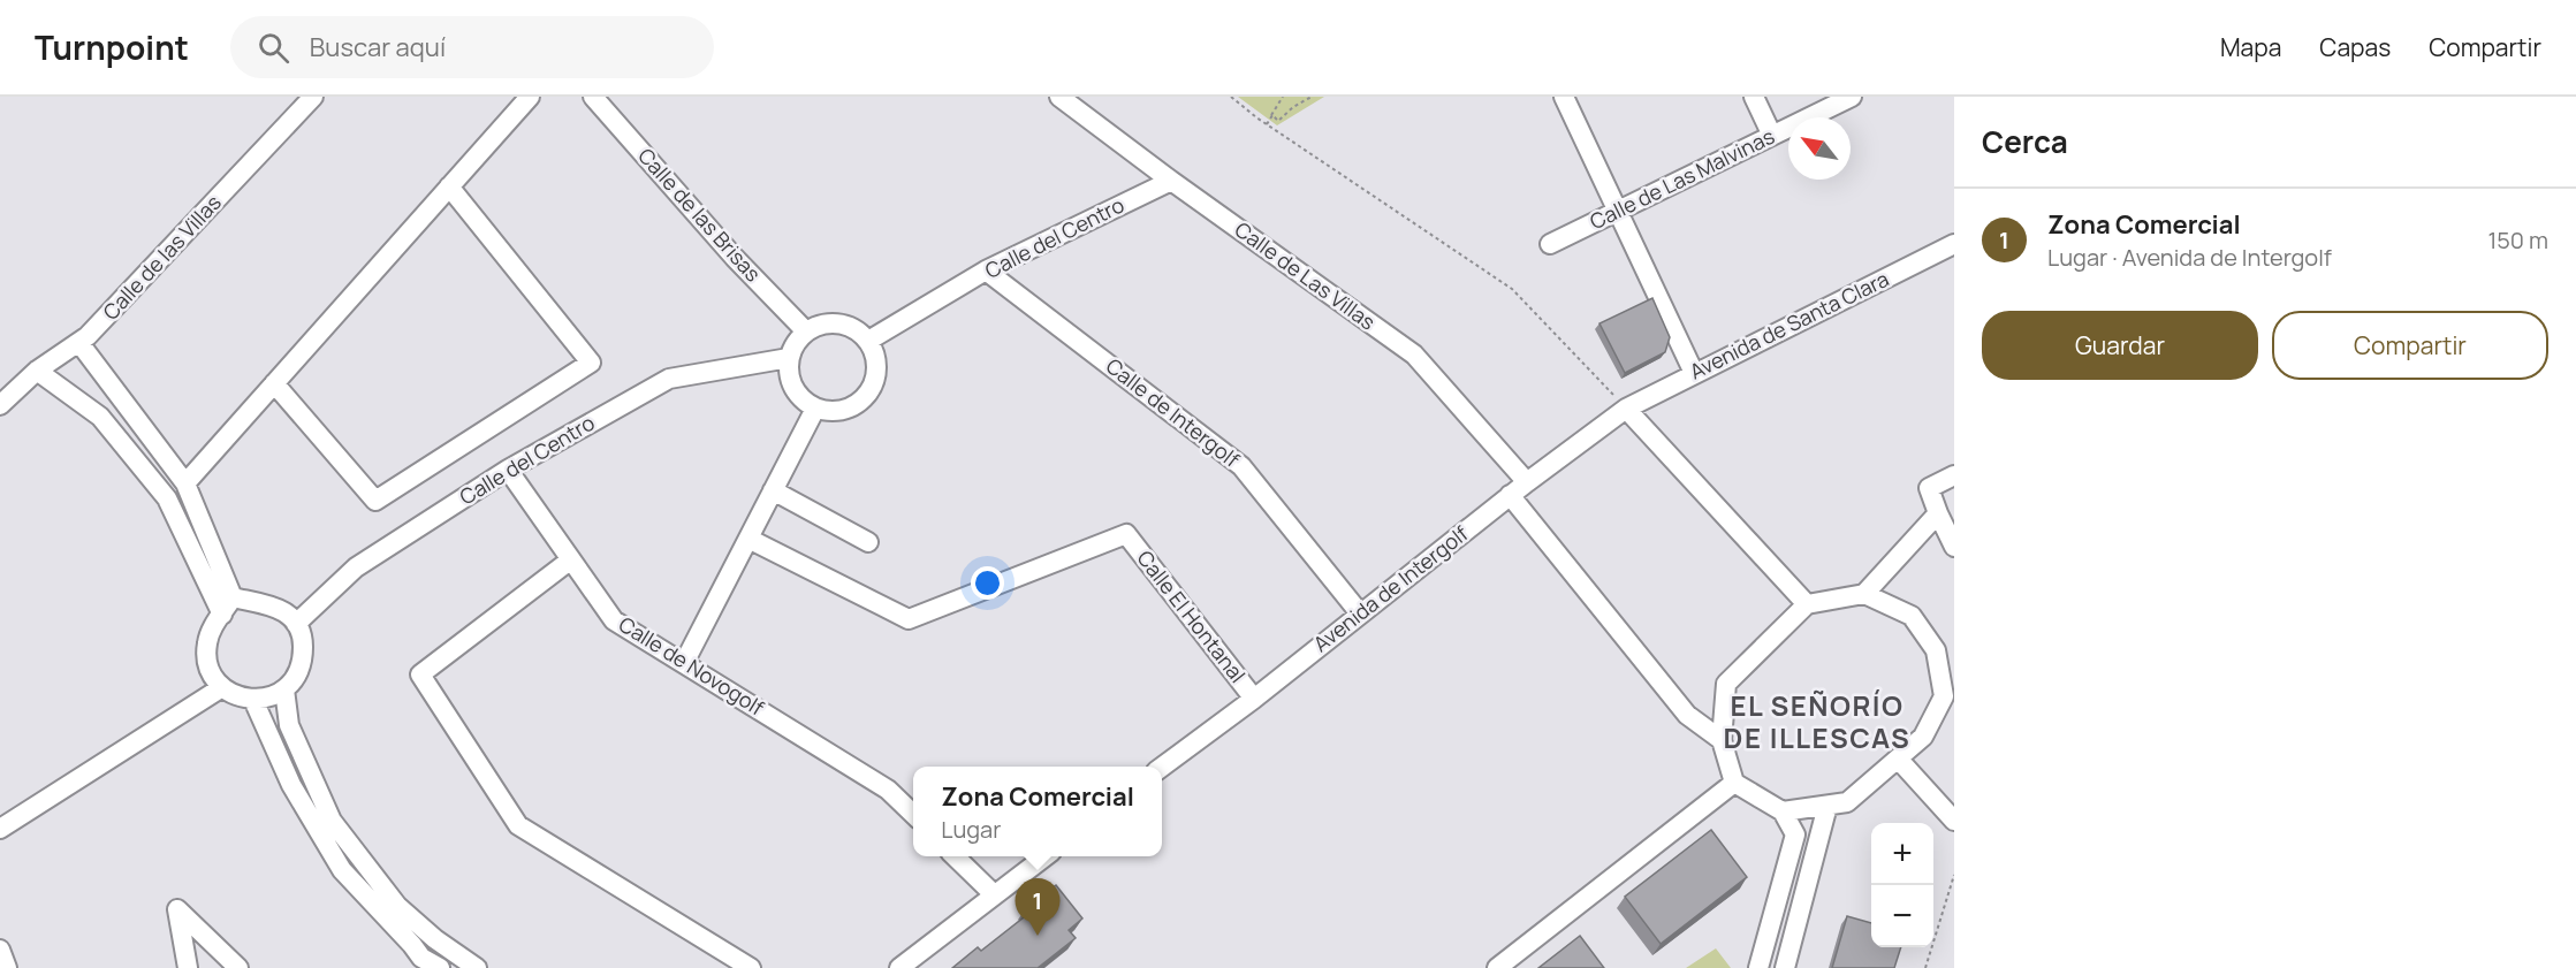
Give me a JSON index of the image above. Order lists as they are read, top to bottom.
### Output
{
  "streets": {
    "street": [
      "Calle de Las Malvinas",
      "Calle de las Brisas",
      "Calle del Centro",
      "Calle de las Villas",
      "Calle de Las Villas",
      "Avenida de Santa Clara",
      "Calle de Intergolf",
      "Avenida de Intergolf",
      "Calle El Hontanal",
      "Calle de Novogolf"
    ]
  },
  "crossings": [
    ["Calle de las Brisas", "Calle del Centro"],
    ["Calle del Centro", "Calle de Las Villas"],
    ["Calle del Centro", "Calle de Intergolf"],
    ["Calle del Centro", "Calle de Novogolf"],
    ["Calle de Las Villas", "Avenida de Intergolf"],
    ["Avenida de Santa Clara", "Avenida de Intergolf"],
    ["Calle de Intergolf", "Avenida de Intergolf"],
    ["Avenida de Intergolf", "Calle El Hontanal"]
  ],
  "districts": ["EL SEÑORÍO DE ILLESCAS"],
  "north": "top left",
  "page": {
    "header": "Turnpoint",
    "search": "Buscar aquí",
    "nav": ["Mapa", "Capas", "Compartir"],
    "heading": "Cerca",
    "list": [
      {
        "mark": "1",
        "name": "Zona Comercial",
        "note": "Lugar · Avenida de Intergolf",
        "value": "150 m"
      }
    ],
    "buttons": ["Guardar", "Compartir"],
    "popup": ["Zona Comercial", "Lugar"],
    "map_buttons": ["+", "−"],
    "pins": "1"
  }
}
